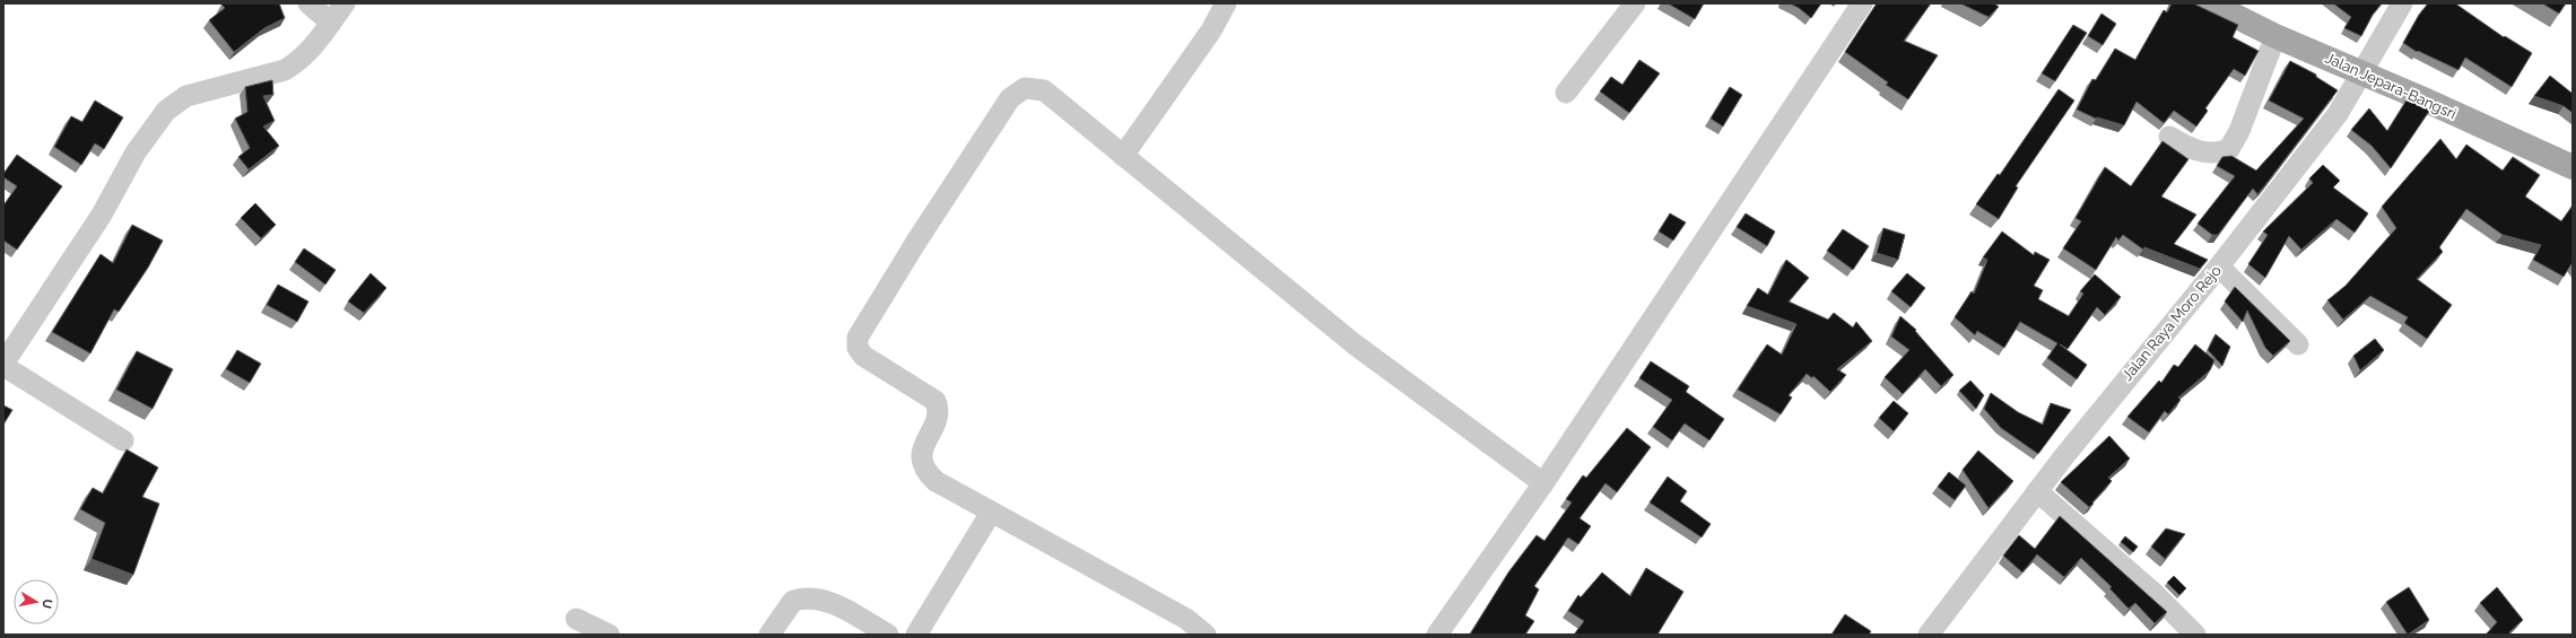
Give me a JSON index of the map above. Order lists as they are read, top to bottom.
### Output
{
  "streets": {
    "main road": ["Jalan Jepara-Bangsri"],
    "street": ["Jalan Raya Moro Rejo"]
  },
  "crossings": [
    ["Jalan Jepara-Bangsri", "Jalan Raya Moro Rejo"]
  ],
  "north": "right"
}
